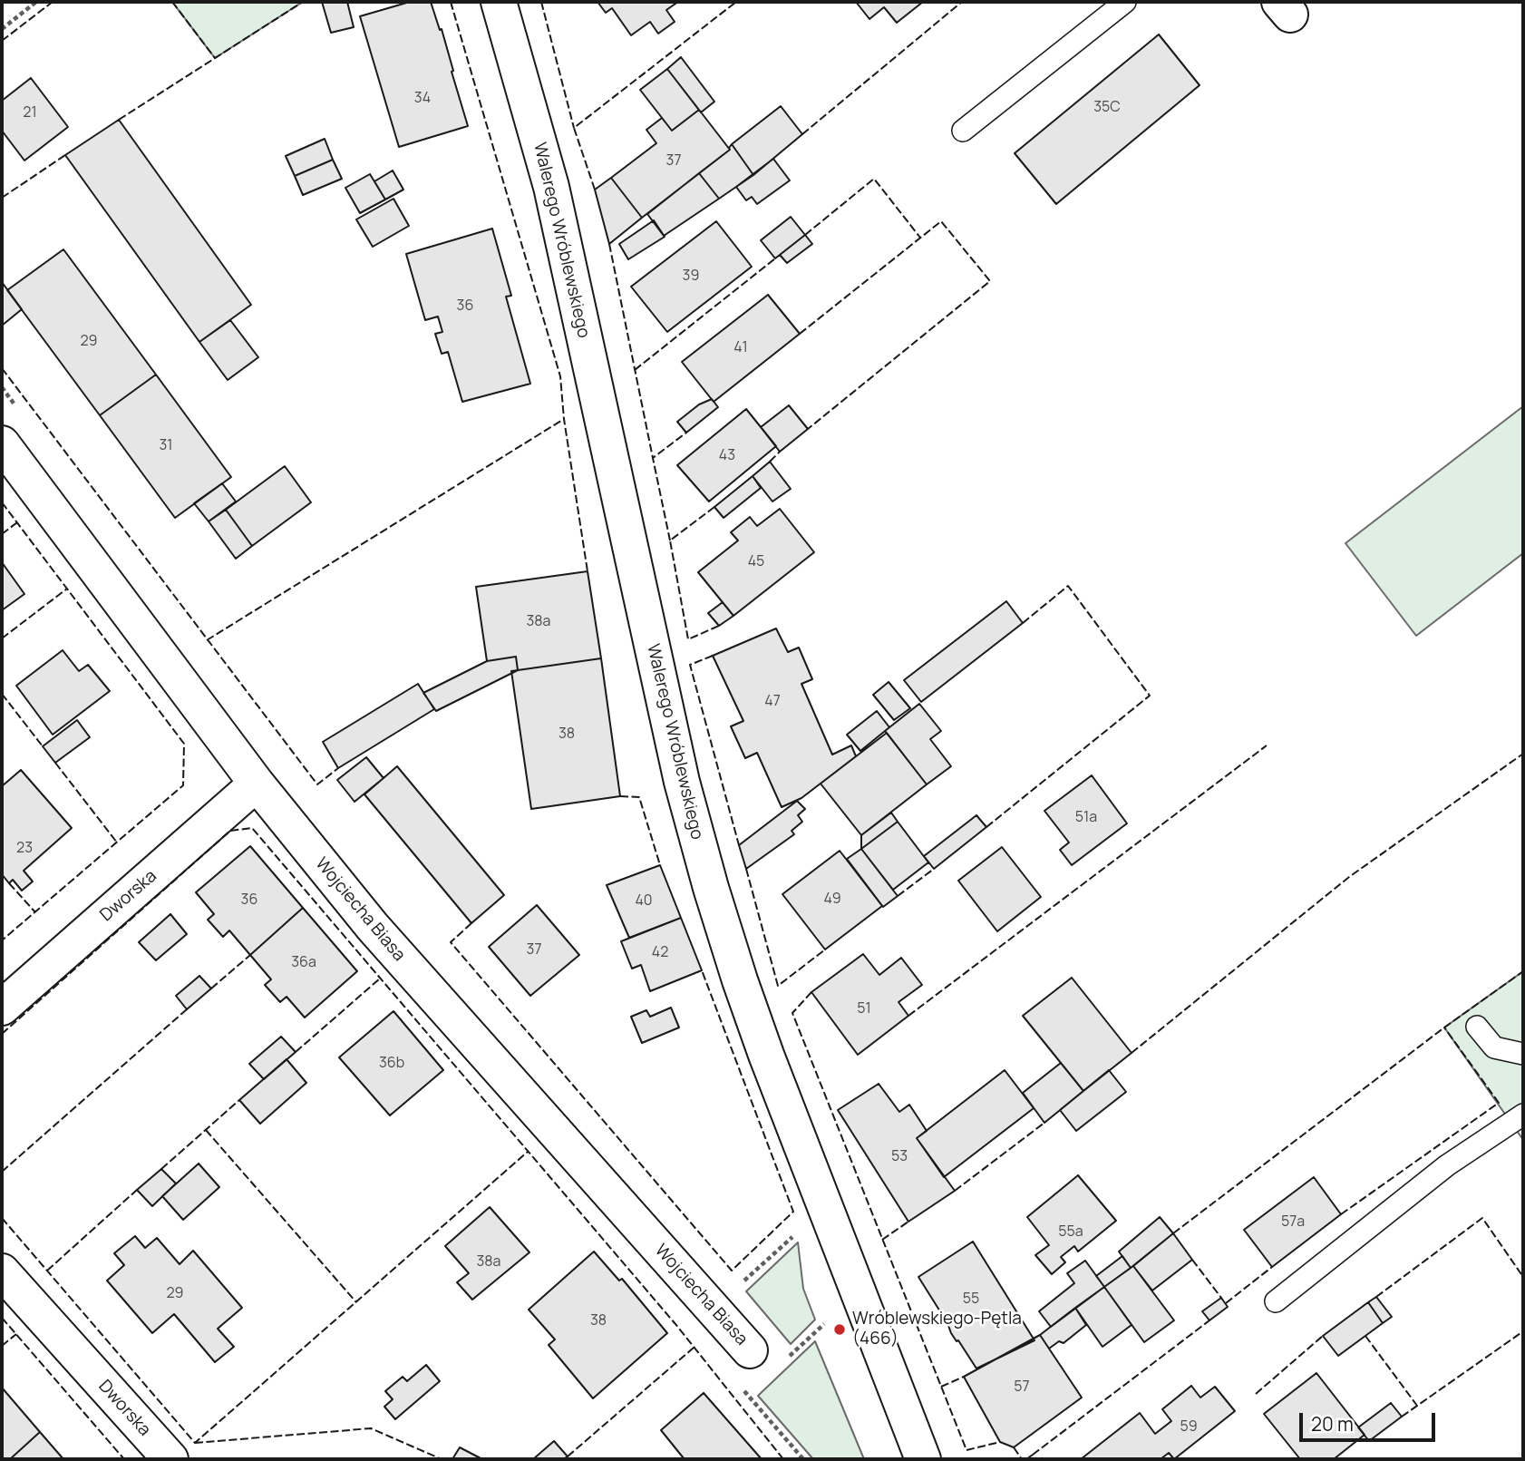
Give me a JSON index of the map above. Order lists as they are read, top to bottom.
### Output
{
  "streets": {
    "street": ["Walerego Wróblewskiego", "Dworska", "Wojciecha Biasa"]
  },
  "crossings": [
    ["Dworska", "Wojciecha Biasa"]
  ],
  "places": ["Wróblewskiego-Pętla (466)"],
  "house_numbers": [
    "34",
    "35C",
    "21",
    "37",
    "39",
    "36",
    "29",
    "41",
    "31",
    "43",
    "45",
    "38a",
    "47",
    "38",
    "51a",
    "23",
    "49",
    "36",
    "40",
    "37",
    "42",
    "36a",
    "51",
    "36b",
    "53",
    "57a",
    "55a",
    "38a",
    "29",
    "55",
    "38",
    "57",
    "59"
  ],
  "scale_bar": "20 m"
}
